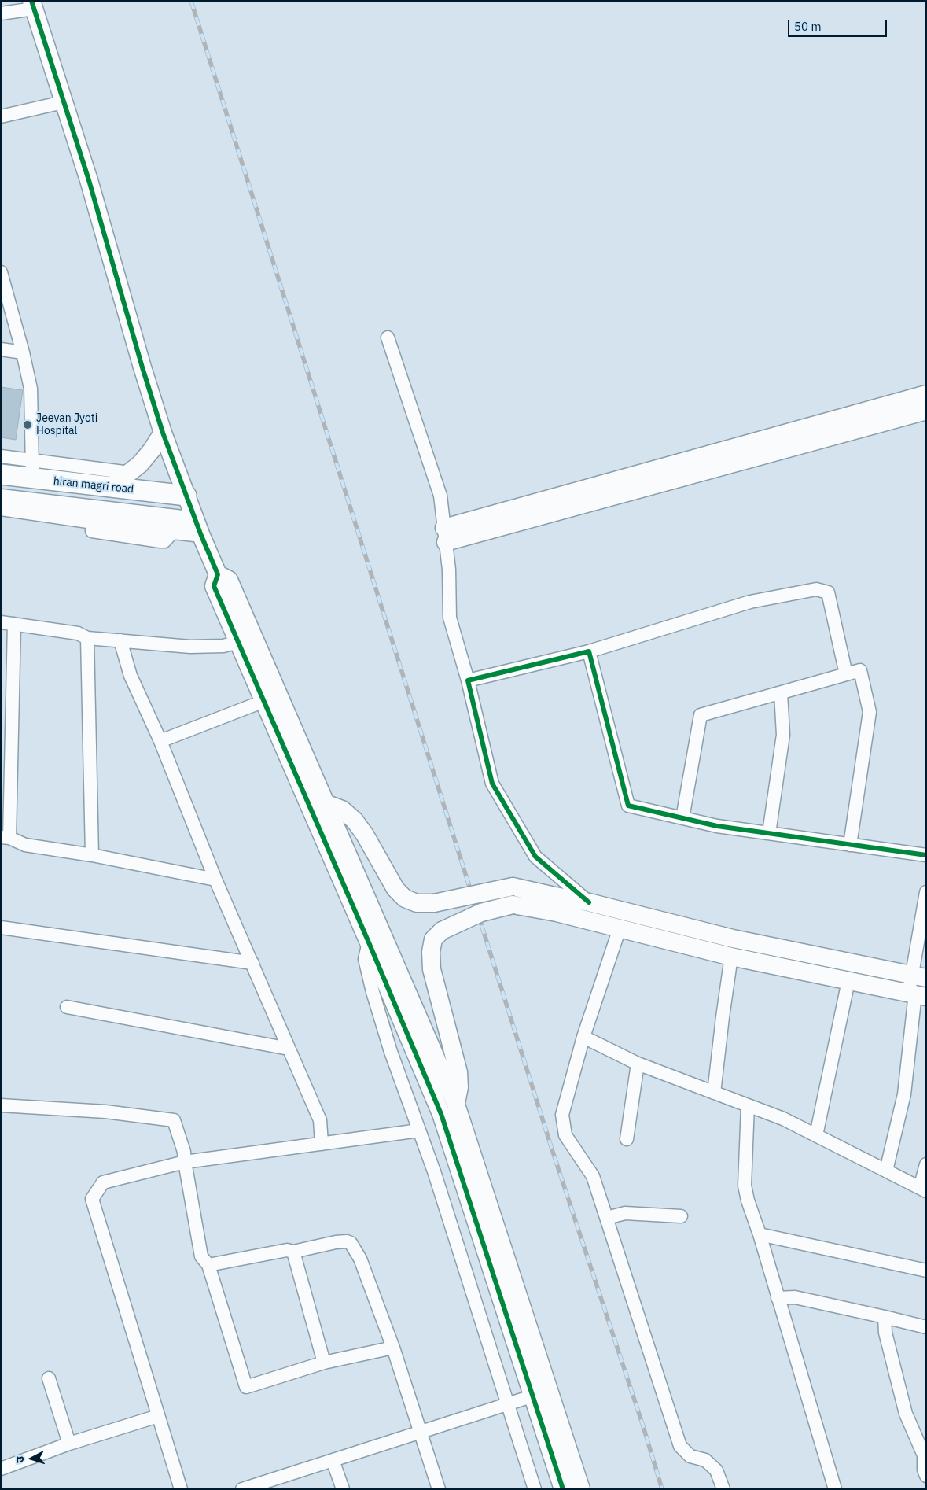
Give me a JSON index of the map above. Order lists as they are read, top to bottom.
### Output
{
  "streets": {
    "main road": ["hiran magri road"]
  },
  "places": ["Jeevan Jyoti Hospital"],
  "scale_bar": "50 m",
  "north": "left"
}
